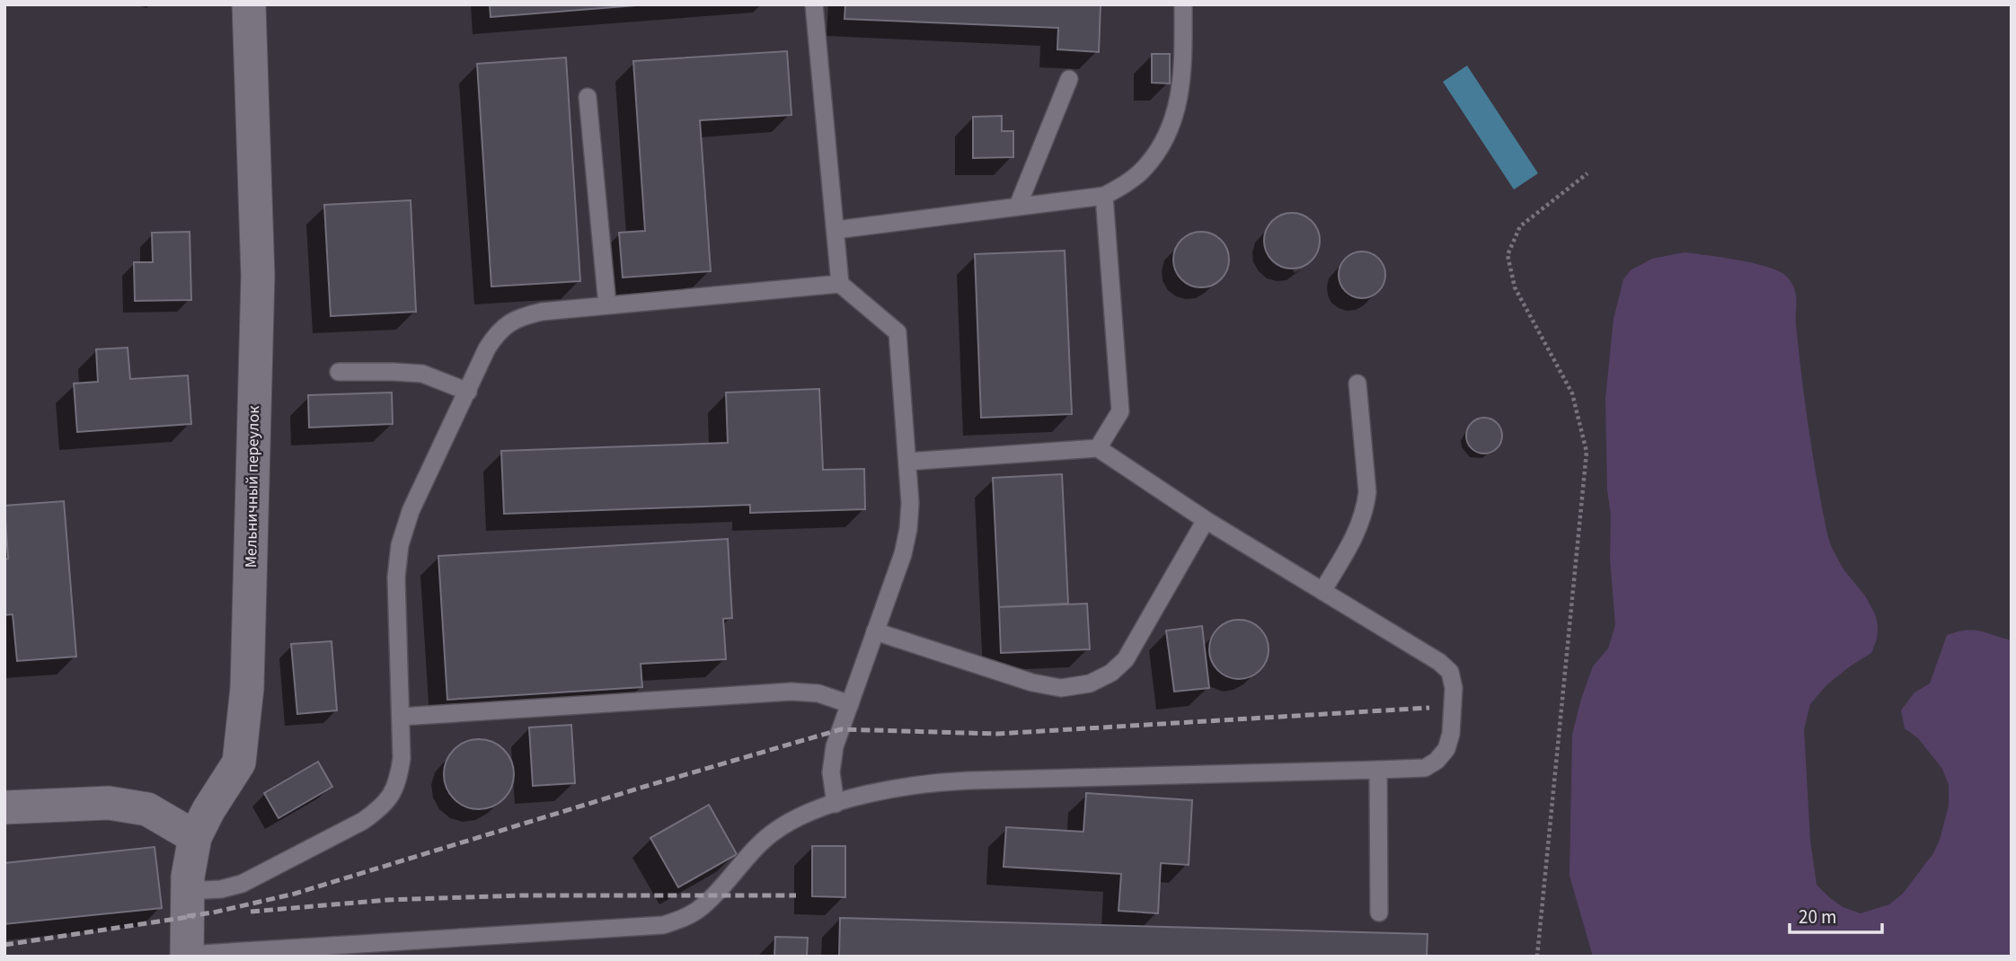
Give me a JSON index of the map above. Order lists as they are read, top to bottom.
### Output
{
  "streets": {
    "street": ["Мельничный переулок"]
  },
  "scale_bar": "20 m"
}
